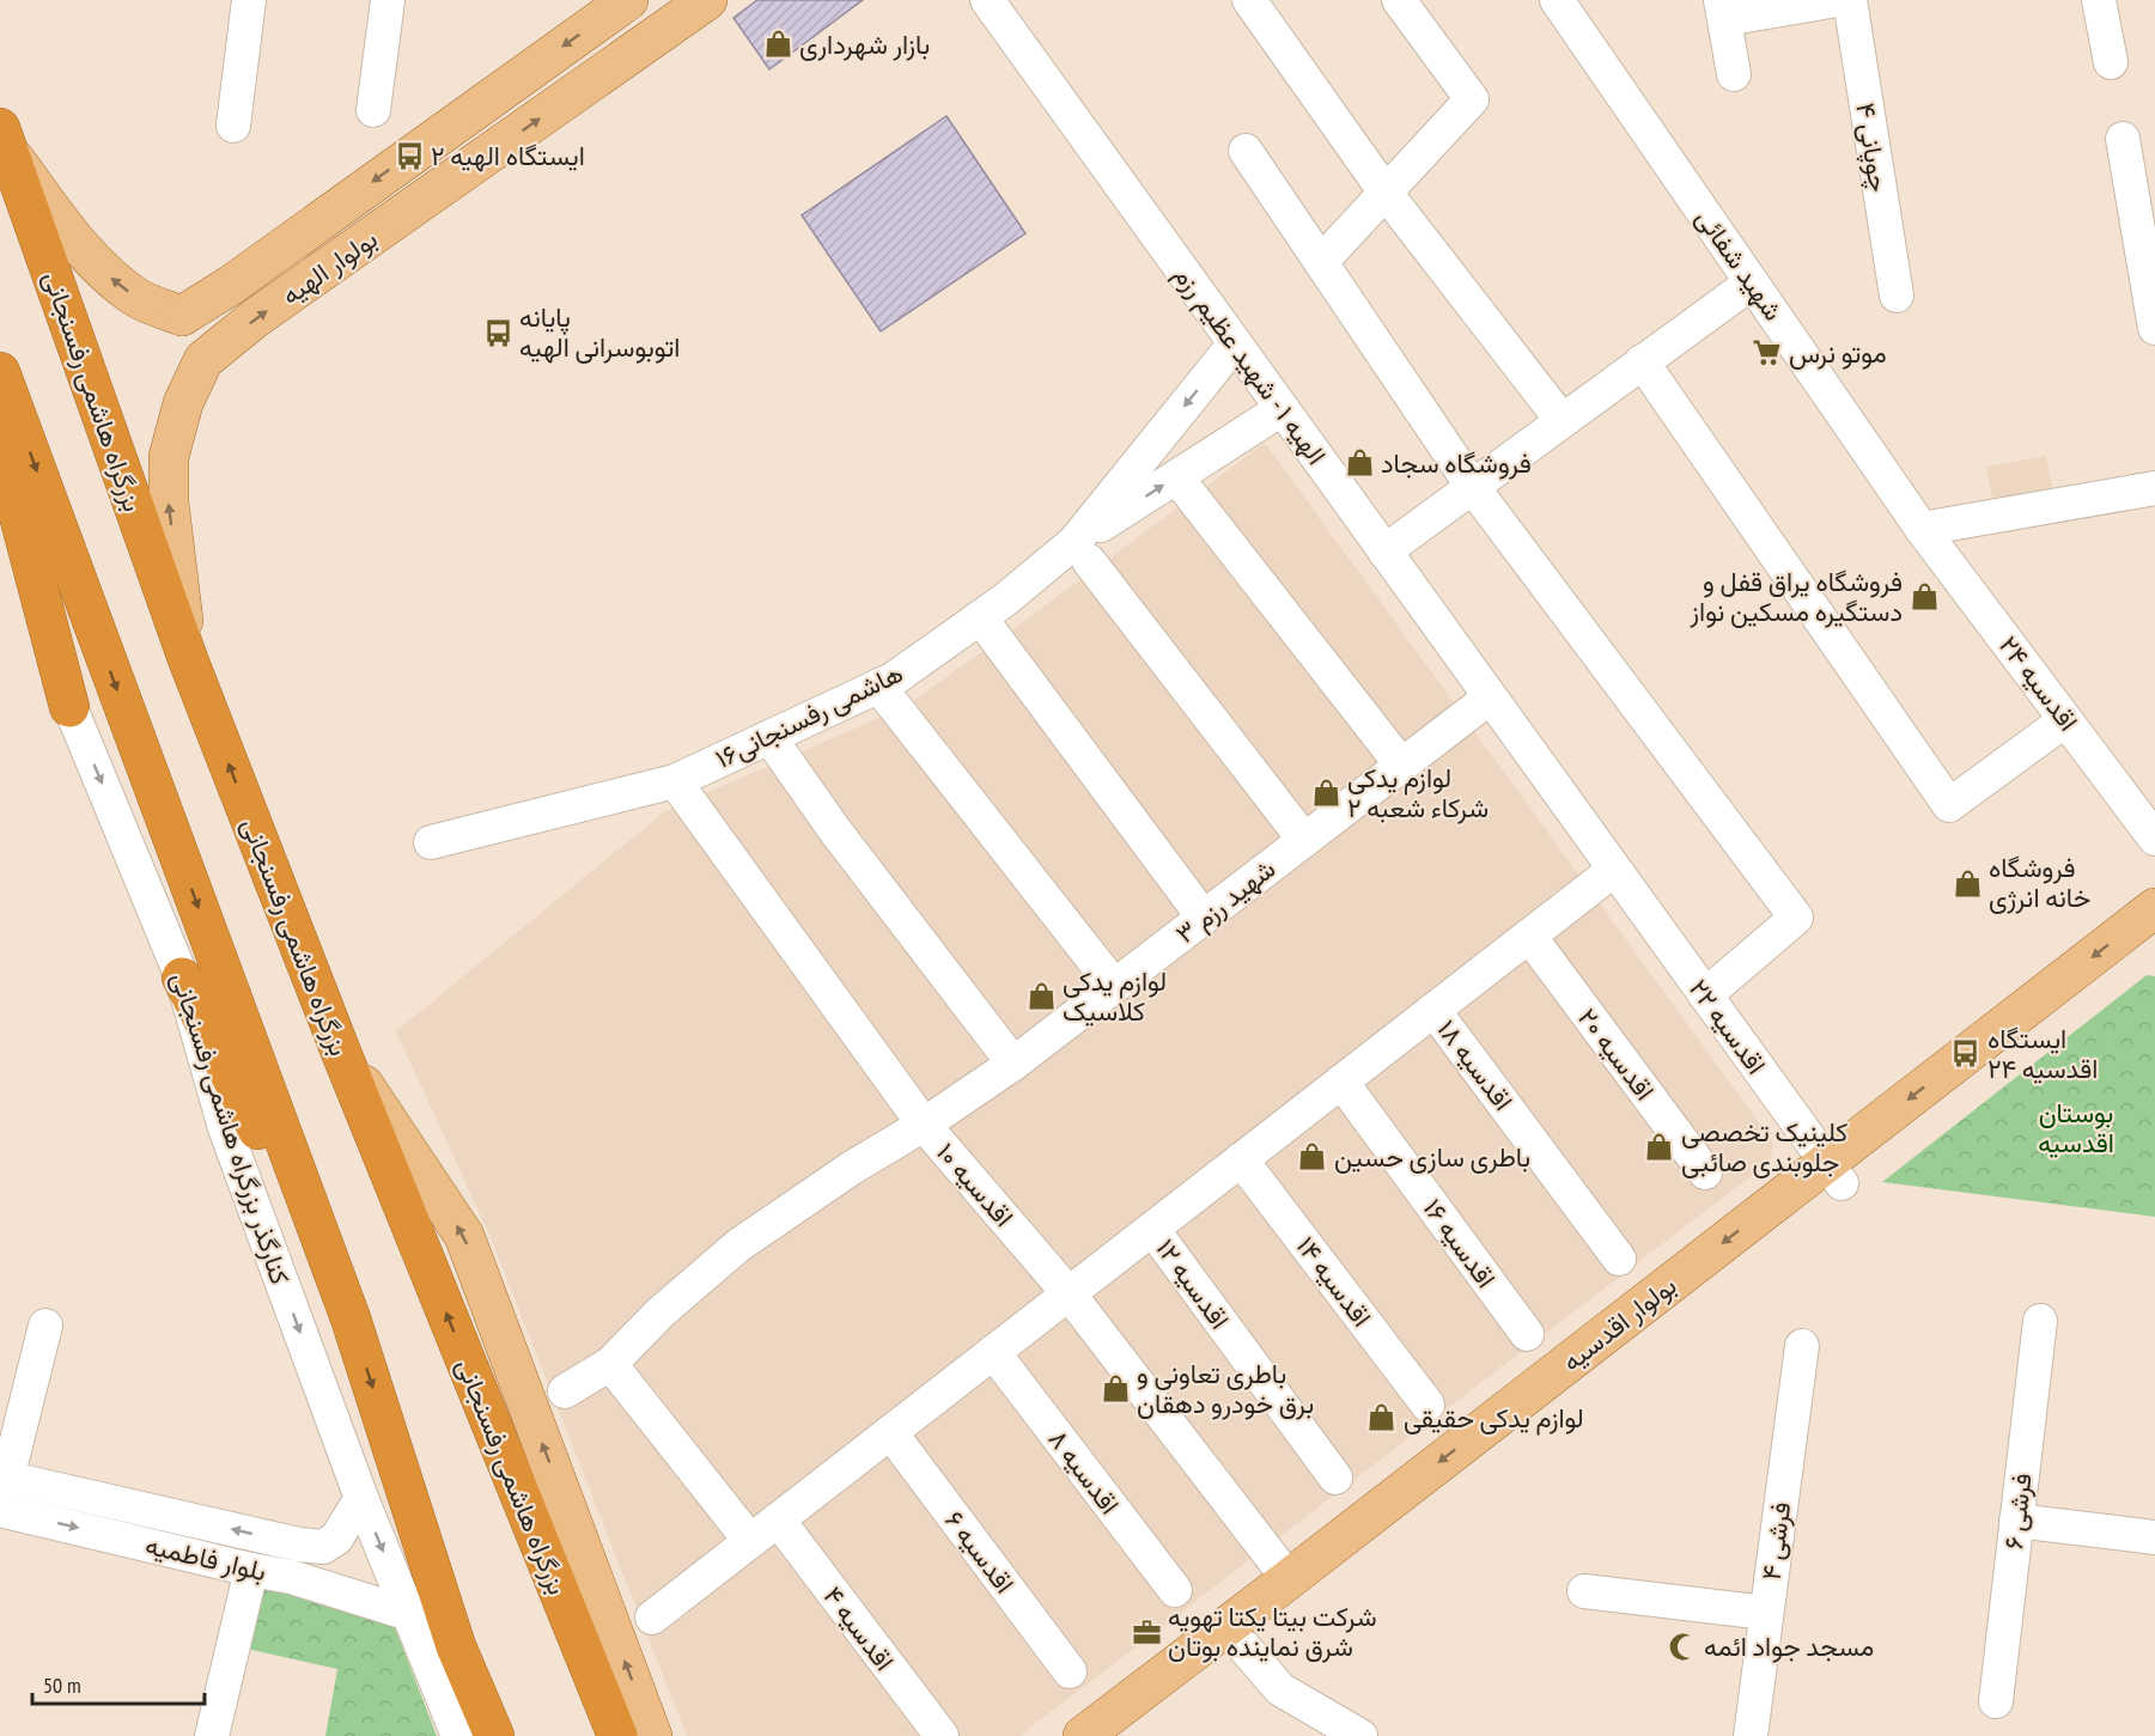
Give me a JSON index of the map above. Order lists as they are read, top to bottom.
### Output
{
  "streets": {
    "highway": ["بزرگراه هاشمی رفسنجانی"],
    "main road": ["بولوار الهیه", "بولوار اقدسیه"],
    "street": [
      "چوپانی ۴",
      "شهید شفائی",
      "الهیه ۱ - شهید عظیم رزم",
      "اقدسیه ۲۴",
      "هاشمی رفسنجانی۱۶",
      "شهید رزم ۳",
      "اقدسیه ۲۲",
      "اقدسیه ۲۰",
      "اقدسیه ۱۸",
      "کنارگذر بزرگراه هاشمی رفسنجانی",
      "اقدسیه ۱۰",
      "اقدسیه ۱۶",
      "اقدسیه ۱۴",
      "اقدسیه ۱۲",
      "اقدسیه ۸",
      "فرشی ۶",
      "فرشی ۴",
      "اقدسیه ۶",
      "بلوار فاطمیه",
      "اقدسیه ۴"
    ]
  },
  "crossings": [
    ["شهید شفائی", "اقدسیه ۲۴"],
    ["بولوار الهیه", "بزرگراه هاشمی رفسنجانی"],
    ["الهیه ۱ - شهید عظیم رزم", "هاشمی رفسنجانی۱۶"],
    ["الهیه ۱ - شهید عظیم رزم", "شهید رزم ۳"],
    ["الهیه ۱ - شهید عظیم رزم", "اقدسیه ۲۲"],
    ["هاشمی رفسنجانی۱۶", "اقدسیه ۱۰"],
    ["شهید رزم ۳", "اقدسیه ۱۰"],
    ["اقدسیه ۲۲", "بولوار اقدسیه"],
    ["کنارگذر بزرگراه هاشمی رفسنجانی", "بلوار فاطمیه"],
    ["اقدسیه ۱۰", "بولوار اقدسیه"]
  ],
  "one_way": ["کنارگذر بزرگراه هاشمی رفسنجانی"],
  "parks": ["بوستان اقدسیه"],
  "places": {
    "shop": [
      "بازار شهرداری",
      "فروشگاه سجاد",
      "فروشگاه یراق قفل و دستگیره مسکین نواز",
      "لوازم یدکی شرکاء شعبه ۲",
      "فروشگاه خانه انرژی",
      "لوازم یدکی کلاسیک",
      "کلینیک تخصصی جلوبندی صائبی",
      "باطری سازی حسین",
      "باطری تعاونی و برق خودرو دهقان",
      "لوازم یدکی حقیقی"
    ],
    "bus stop": ["ایستگاه الهیه ۲", "پایانه اتوبوسرانی الهیه", "ایستگاه اقدسیه ۲۴"],
    "supermarket": ["موتو نرس"],
    "office": ["شرکت بیتا یکتا تهویه شرق نماینده بوتان"],
    "mosque": ["مسجد جواد ائمه"]
  },
  "scale_bar": "50 m"
}
